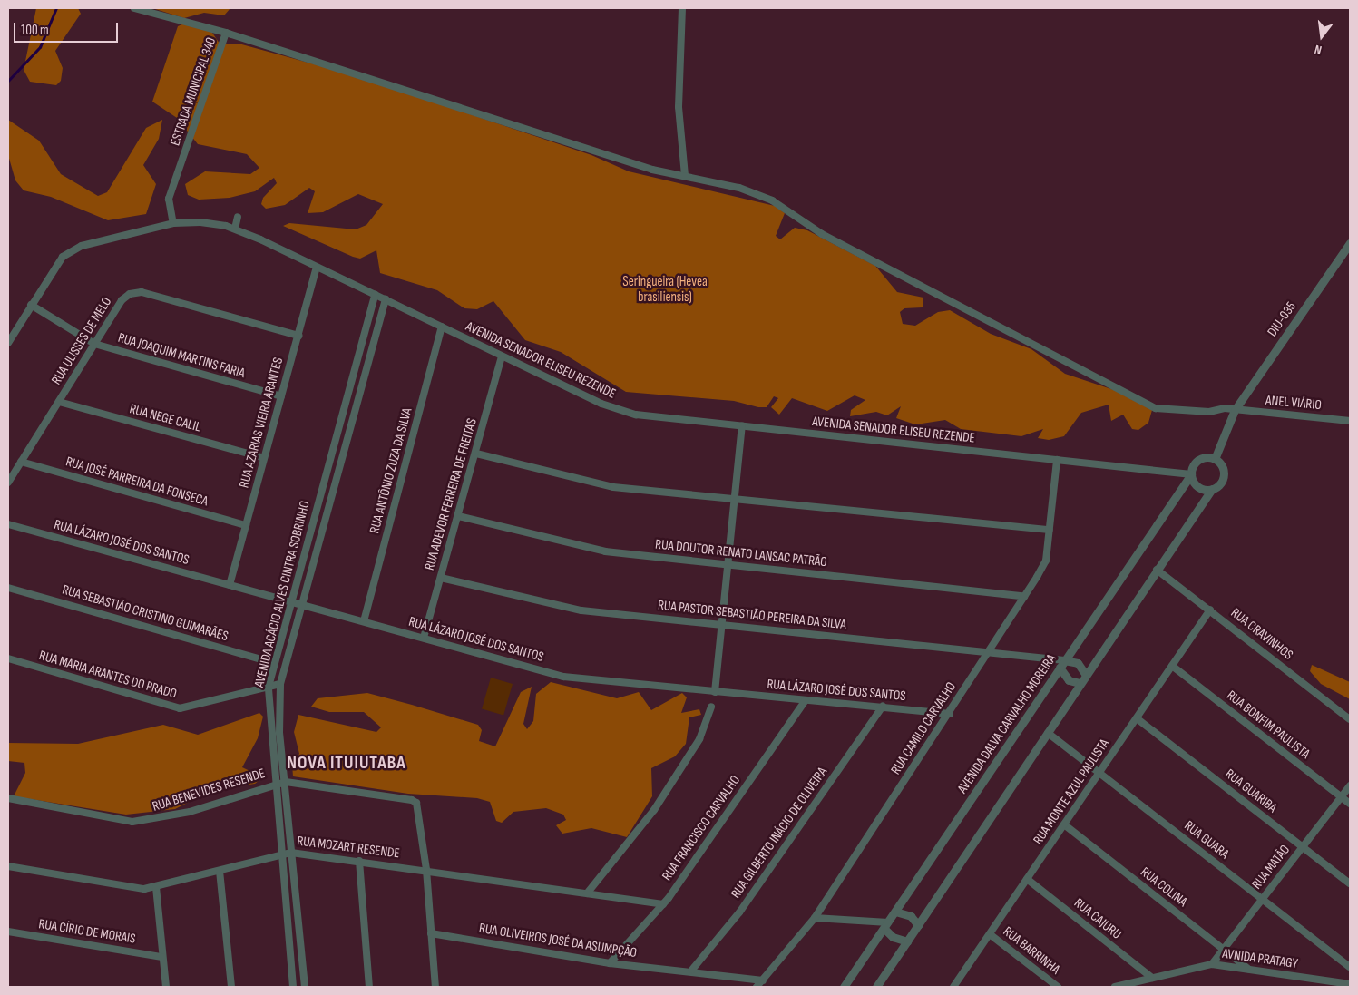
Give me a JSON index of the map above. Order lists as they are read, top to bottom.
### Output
{
  "streets": {
    "street": [
      "ESTRADA MUNICIPAL 340",
      "DIU-035",
      "RUA ULISSES DE MELO",
      "RUA JOAQUIM MARTINS FARIA",
      "AVENIDA SENADOR ELISEU REZENDE",
      "ANEL VIÁRIO",
      "RUA NEGE CALIL",
      "RUA AZARIAS VIEIRA ARANTES",
      "RUA ANTÔNIO ZUZA DA SILVA",
      "RUA JOSÉ PARREIRA DA FONSECA",
      "RUA ADEVOR FERREIRA DE FREITAS",
      "RUA LÁZARO JOSÉ DOS SANTOS",
      "RUA DOUTOR RENATO LANSAC PATRÃO",
      "AVENIDA ACÁCIO ALVES CINTRA SOBRINHO",
      "RUA SEBASTIÃO CRISTINO GUIMARÃES",
      "RUA PASTOR SEBASTIÃO PEREIRA DA SILVA",
      "RUA CRAVINHOS",
      "RUA MARIA ARANTES DO PRADO",
      "AVENIDA DALVA CARVALHO MOREIRA",
      "RUA BONFIM PAULISTA",
      "RUA CAMILO CARVALHO",
      "RUA BENEVIDES RESENDE",
      "RUA GUARIBA",
      "RUA MONTE AZUL PAULISTA",
      "RUA FRANCISCO CARVALHO",
      "RUA GILBERTO INÁCIO DE OLIVEIRA",
      "RUA GUARA",
      "RUA MOZART RESENDE",
      "RUA MATÃO",
      "RUA COLINA",
      "RUA CAJURU",
      "RUA CÍRIO DE MORAIS",
      "RUA OLIVEIROS JOSÉ DA ASUMPÇÃO",
      "RUA BARRINHA",
      "AVNIDA PRATAGY"
    ]
  },
  "crossings": [
    ["ESTRADA MUNICIPAL 340", "AVENIDA SENADOR ELISEU REZENDE"],
    ["ESTRADA MUNICIPAL 340", "ANEL VIÁRIO"],
    ["DIU-035", "ANEL VIÁRIO"],
    ["RUA ULISSES DE MELO", "RUA JOAQUIM MARTINS FARIA"],
    ["RUA ULISSES DE MELO", "RUA NEGE CALIL"],
    ["RUA ULISSES DE MELO", "RUA AZARIAS VIEIRA ARANTES"],
    ["RUA ULISSES DE MELO", "RUA JOSÉ PARREIRA DA FONSECA"],
    ["RUA JOAQUIM MARTINS FARIA", "AVENIDA SENADOR ELISEU REZENDE"],
    ["RUA JOAQUIM MARTINS FARIA", "RUA AZARIAS VIEIRA ARANTES"],
    ["AVENIDA SENADOR ELISEU REZENDE", "RUA AZARIAS VIEIRA ARANTES"],
    ["AVENIDA SENADOR ELISEU REZENDE", "RUA ANTÔNIO ZUZA DA SILVA"],
    ["AVENIDA SENADOR ELISEU REZENDE", "RUA ADEVOR FERREIRA DE FREITAS"],
    ["AVENIDA SENADOR ELISEU REZENDE", "AVENIDA ACÁCIO ALVES CINTRA SOBRINHO"],
    ["AVENIDA SENADOR ELISEU REZENDE", "AVENIDA DALVA CARVALHO MOREIRA"],
    ["AVENIDA SENADOR ELISEU REZENDE", "RUA CAMILO CARVALHO"],
    ["RUA NEGE CALIL", "RUA AZARIAS VIEIRA ARANTES"],
    ["RUA AZARIAS VIEIRA ARANTES", "RUA JOSÉ PARREIRA DA FONSECA"],
    ["RUA AZARIAS VIEIRA ARANTES", "RUA LÁZARO JOSÉ DOS SANTOS"],
    ["RUA ANTÔNIO ZUZA DA SILVA", "RUA LÁZARO JOSÉ DOS SANTOS"],
    ["RUA ADEVOR FERREIRA DE FREITAS", "RUA LÁZARO JOSÉ DOS SANTOS"],
    ["RUA ADEVOR FERREIRA DE FREITAS", "RUA DOUTOR RENATO LANSAC PATRÃO"],
    ["RUA ADEVOR FERREIRA DE FREITAS", "RUA PASTOR SEBASTIÃO PEREIRA DA SILVA"],
    ["RUA LÁZARO JOSÉ DOS SANTOS", "AVENIDA ACÁCIO ALVES CINTRA SOBRINHO"],
    ["RUA LÁZARO JOSÉ DOS SANTOS", "RUA CAMILO CARVALHO"],
    ["RUA LÁZARO JOSÉ DOS SANTOS", "RUA FRANCISCO CARVALHO"],
    ["RUA LÁZARO JOSÉ DOS SANTOS", "RUA GILBERTO INÁCIO DE OLIVEIRA"],
    ["RUA DOUTOR RENATO LANSAC PATRÃO", "RUA CAMILO CARVALHO"],
    ["AVENIDA ACÁCIO ALVES CINTRA SOBRINHO", "RUA SEBASTIÃO CRISTINO GUIMARÃES"],
    ["AVENIDA ACÁCIO ALVES CINTRA SOBRINHO", "RUA MARIA ARANTES DO PRADO"],
    ["AVENIDA ACÁCIO ALVES CINTRA SOBRINHO", "RUA BENEVIDES RESENDE"],
    ["AVENIDA ACÁCIO ALVES CINTRA SOBRINHO", "RUA MOZART RESENDE"],
    ["RUA PASTOR SEBASTIÃO PEREIRA DA SILVA", "AVENIDA DALVA CARVALHO MOREIRA"],
    ["RUA PASTOR SEBASTIÃO PEREIRA DA SILVA", "RUA CAMILO CARVALHO"],
    ["RUA CRAVINHOS", "RUA MONTE AZUL PAULISTA"],
    ["RUA BONFIM PAULISTA", "RUA MONTE AZUL PAULISTA"],
    ["RUA BONFIM PAULISTA", "RUA MATÃO"],
    ["RUA CAMILO CARVALHO", "RUA OLIVEIROS JOSÉ DA ASUMPÇÃO"],
    ["RUA BENEVIDES RESENDE", "RUA MOZART RESENDE"],
    ["RUA GUARIBA", "RUA MONTE AZUL PAULISTA"],
    ["RUA GUARIBA", "RUA MATÃO"],
    ["RUA MONTE AZUL PAULISTA", "RUA GUARA"],
    ["RUA MONTE AZUL PAULISTA", "RUA COLINA"],
    ["RUA MONTE AZUL PAULISTA", "RUA CAJURU"],
    ["RUA MONTE AZUL PAULISTA", "RUA BARRINHA"],
    ["RUA FRANCISCO CARVALHO", "RUA MOZART RESENDE"],
    ["RUA FRANCISCO CARVALHO", "RUA OLIVEIROS JOSÉ DA ASUMPÇÃO"],
    ["RUA GILBERTO INÁCIO DE OLIVEIRA", "RUA OLIVEIROS JOSÉ DA ASUMPÇÃO"],
    ["RUA GUARA", "RUA MATÃO"],
    ["RUA MATÃO", "RUA COLINA"],
    ["RUA MATÃO", "AVNIDA PRATAGY"],
    ["RUA COLINA", "AVNIDA PRATAGY"],
    ["RUA CAJURU", "AVNIDA PRATAGY"]
  ],
  "districts": ["NOVA ITUIUTABA"],
  "parks": ["Seringueira (Hevea brasiliensis)"],
  "scale_bar": "100 m",
  "north": "bottom"
}
